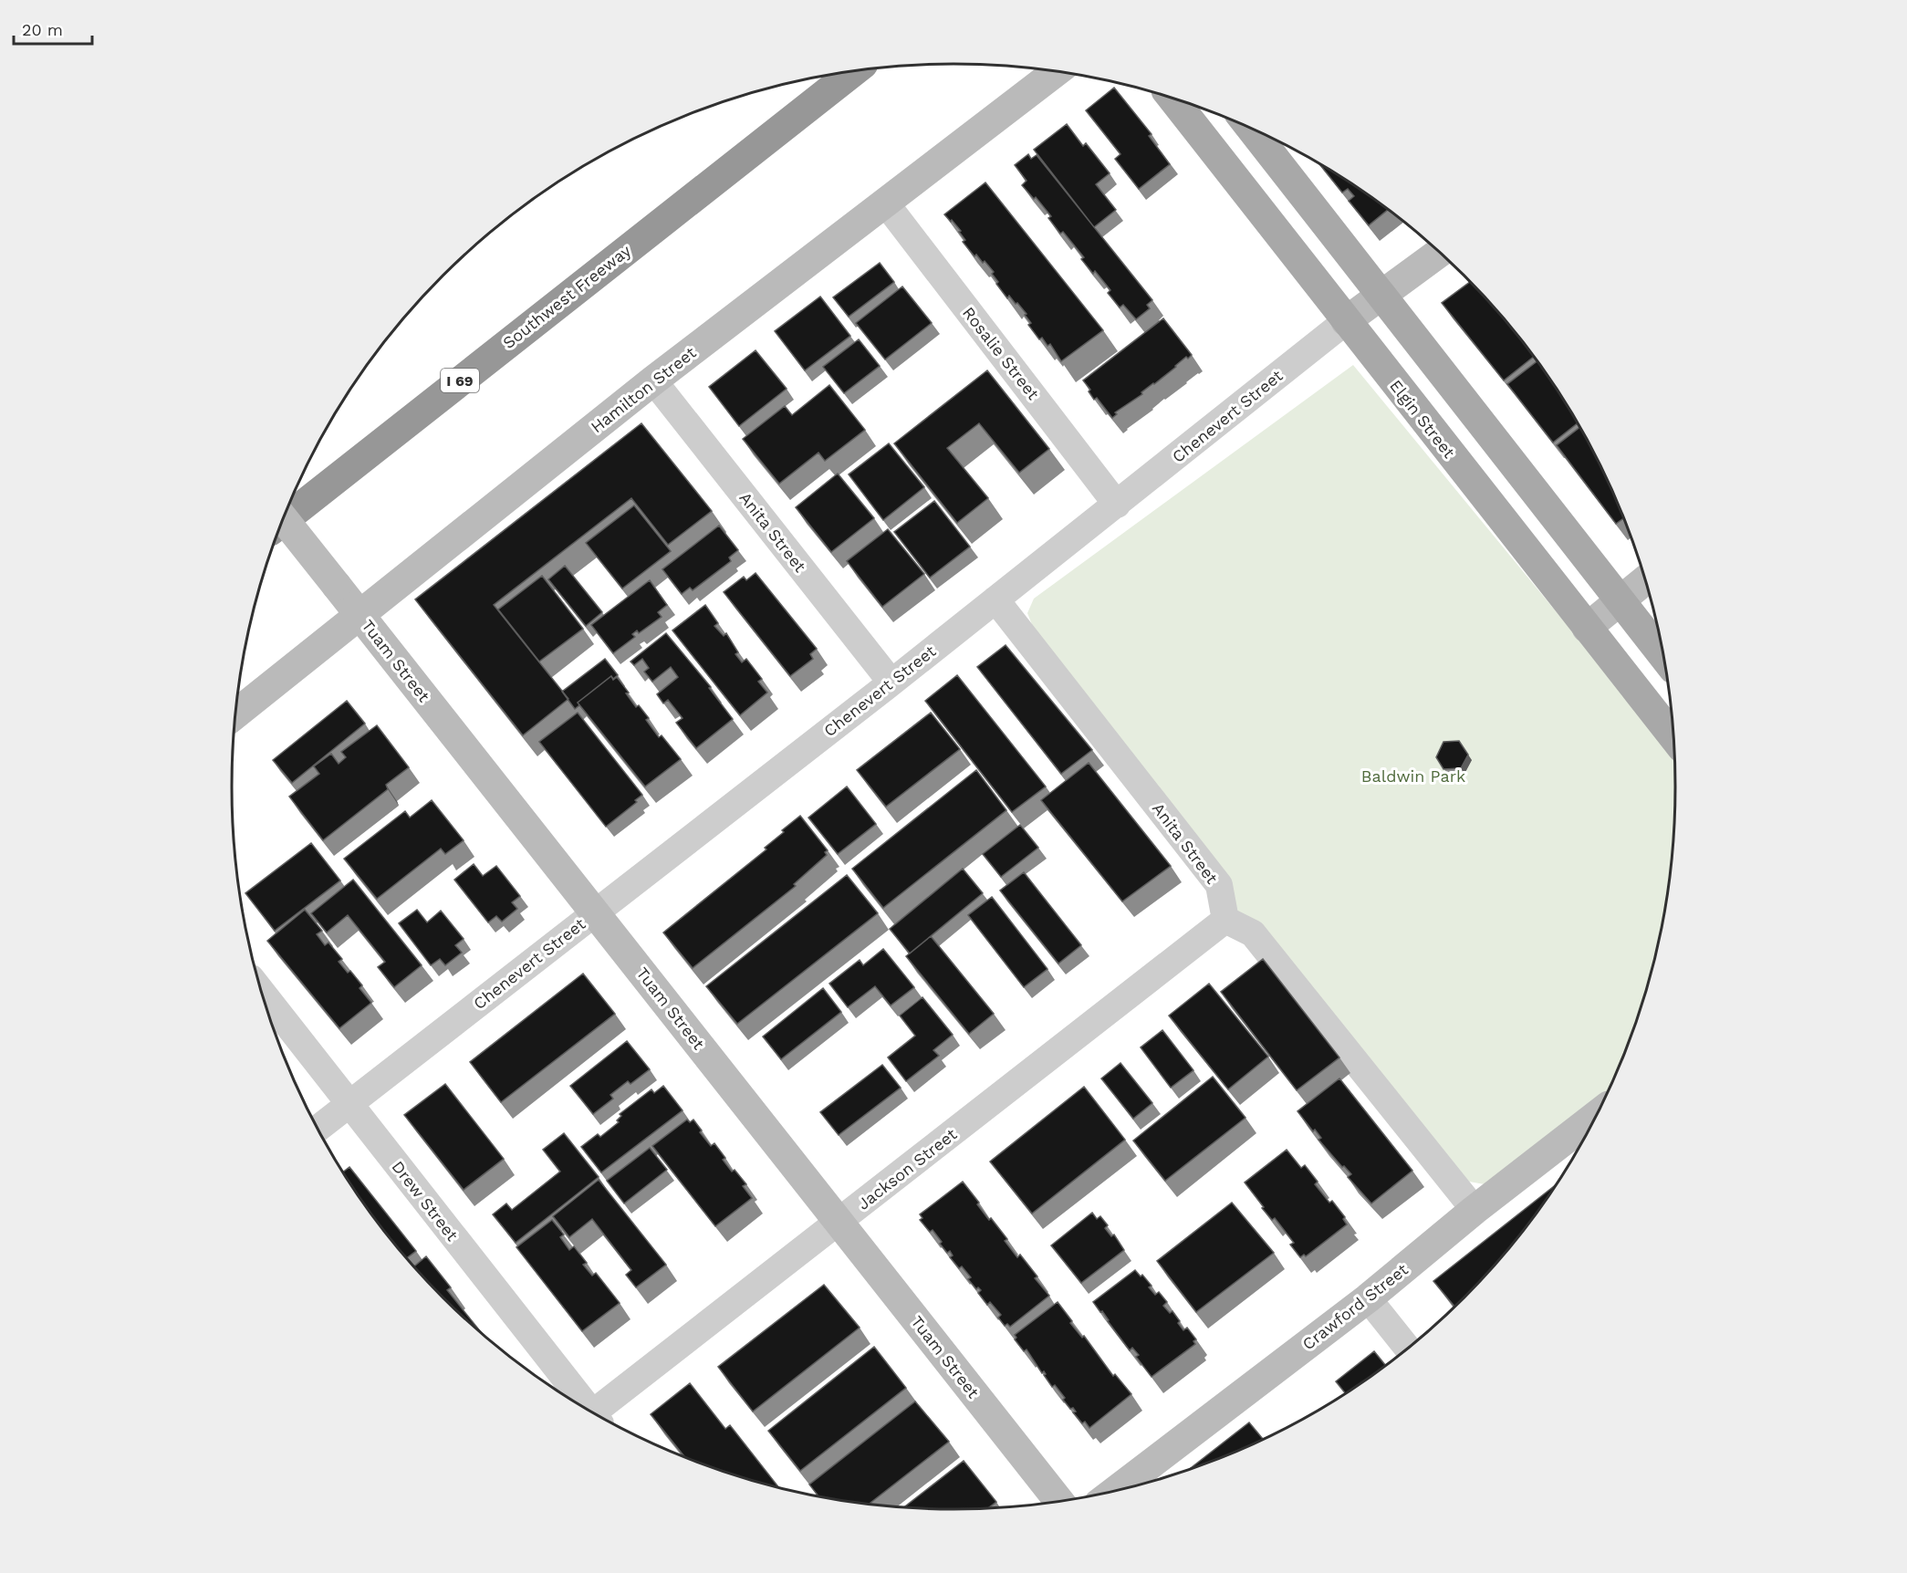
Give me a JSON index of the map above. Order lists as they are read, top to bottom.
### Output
{
  "streets": {
    "highway": ["Southwest Freeway", "I 69"],
    "main road": ["Elgin Street"],
    "street": [
      "Rosalie Street",
      "Hamilton Street",
      "Chenevert Street",
      "Anita Street",
      "Tuam Street",
      "Jackson Street",
      "Drew Street",
      "Crawford Street"
    ]
  },
  "crossings": [
    ["Rosalie Street", "Hamilton Street"],
    ["Rosalie Street", "Chenevert Street"],
    ["Hamilton Street", "Anita Street"],
    ["Hamilton Street", "Tuam Street"],
    ["Chenevert Street", "Elgin Street"],
    ["Chenevert Street", "Anita Street"],
    ["Chenevert Street", "Tuam Street"],
    ["Chenevert Street", "Drew Street"],
    ["Anita Street", "Jackson Street"],
    ["Tuam Street", "Jackson Street"]
  ],
  "parks": ["Baldwin Park"],
  "scale_bar": "20 m"
}
